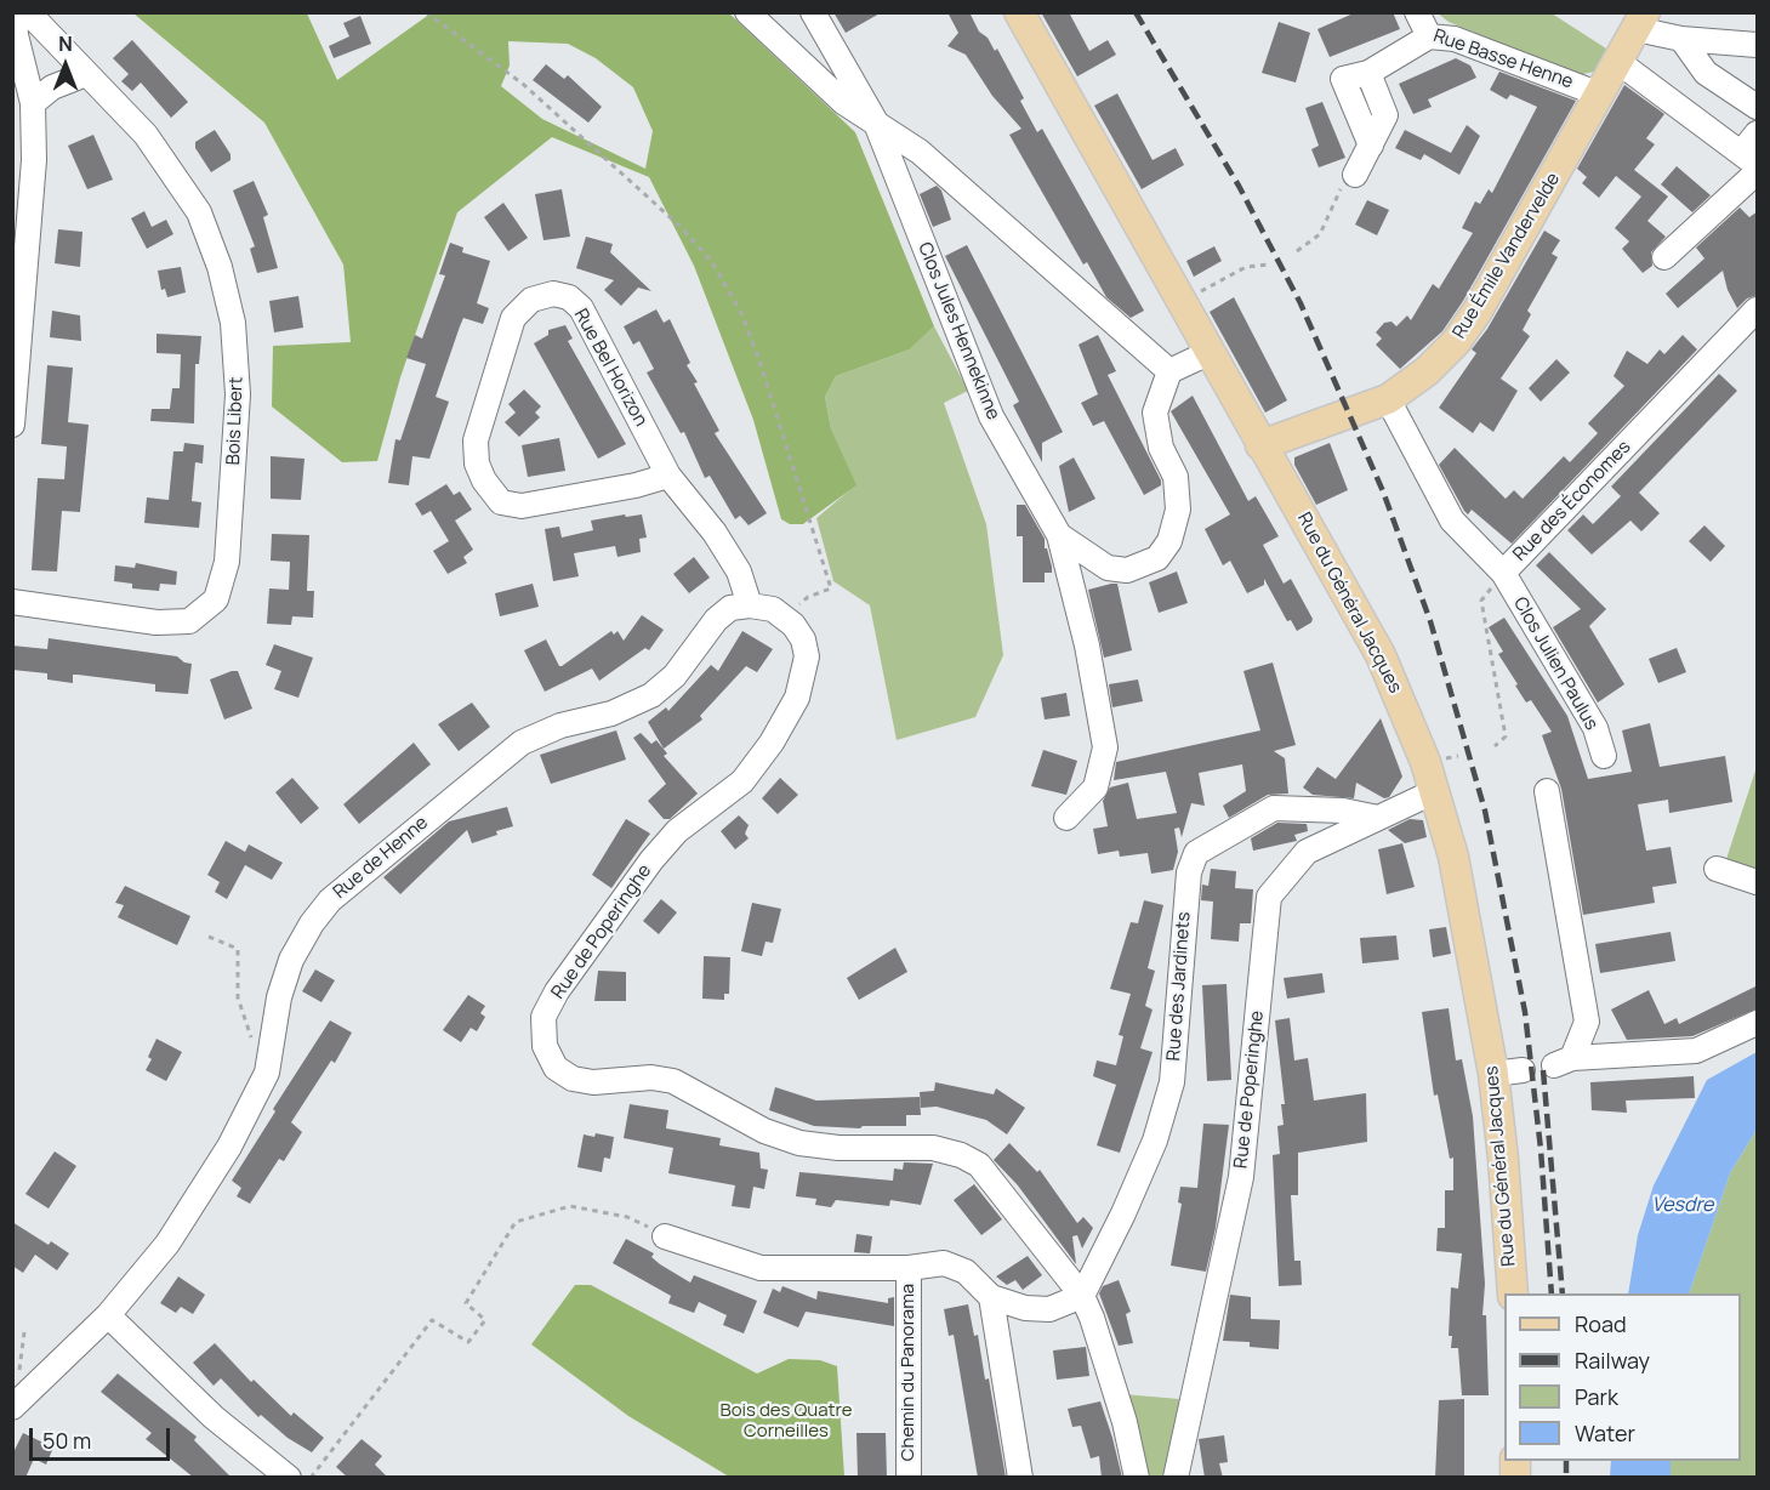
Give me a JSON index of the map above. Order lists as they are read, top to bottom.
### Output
{
  "streets": {
    "main road": ["Rue Émile Vandervelde", "Rue du Général Jacques"],
    "street": [
      "Rue Basse Henne",
      "Clos Jules Hennekinne",
      "Rue Bel Horizon",
      "Bois Libert",
      "Rue des Économes",
      "Clos Julien Paulus",
      "Rue de Henne",
      "Rue de Poperinghe",
      "Rue des Jardinets",
      "Chemin du Panorama"
    ]
  },
  "crossings": [
    ["Rue Basse Henne", "Rue Émile Vandervelde"],
    ["Rue Émile Vandervelde", "Rue des Économes"],
    ["Rue Émile Vandervelde", "Rue du Général Jacques"],
    ["Rue Bel Horizon", "Rue de Henne"],
    ["Rue des Économes", "Clos Julien Paulus"],
    ["Rue du Général Jacques", "Rue de Poperinghe"],
    ["Rue de Poperinghe", "Rue des Jardinets"]
  ],
  "water": ["Vesdre"],
  "parks": ["Bois des Quatre Corneilles"],
  "legend": [
    "Road",
    "Railway",
    "Park",
    "Water"
  ],
  "scale_bar": "50 m",
  "north": "top"
}
